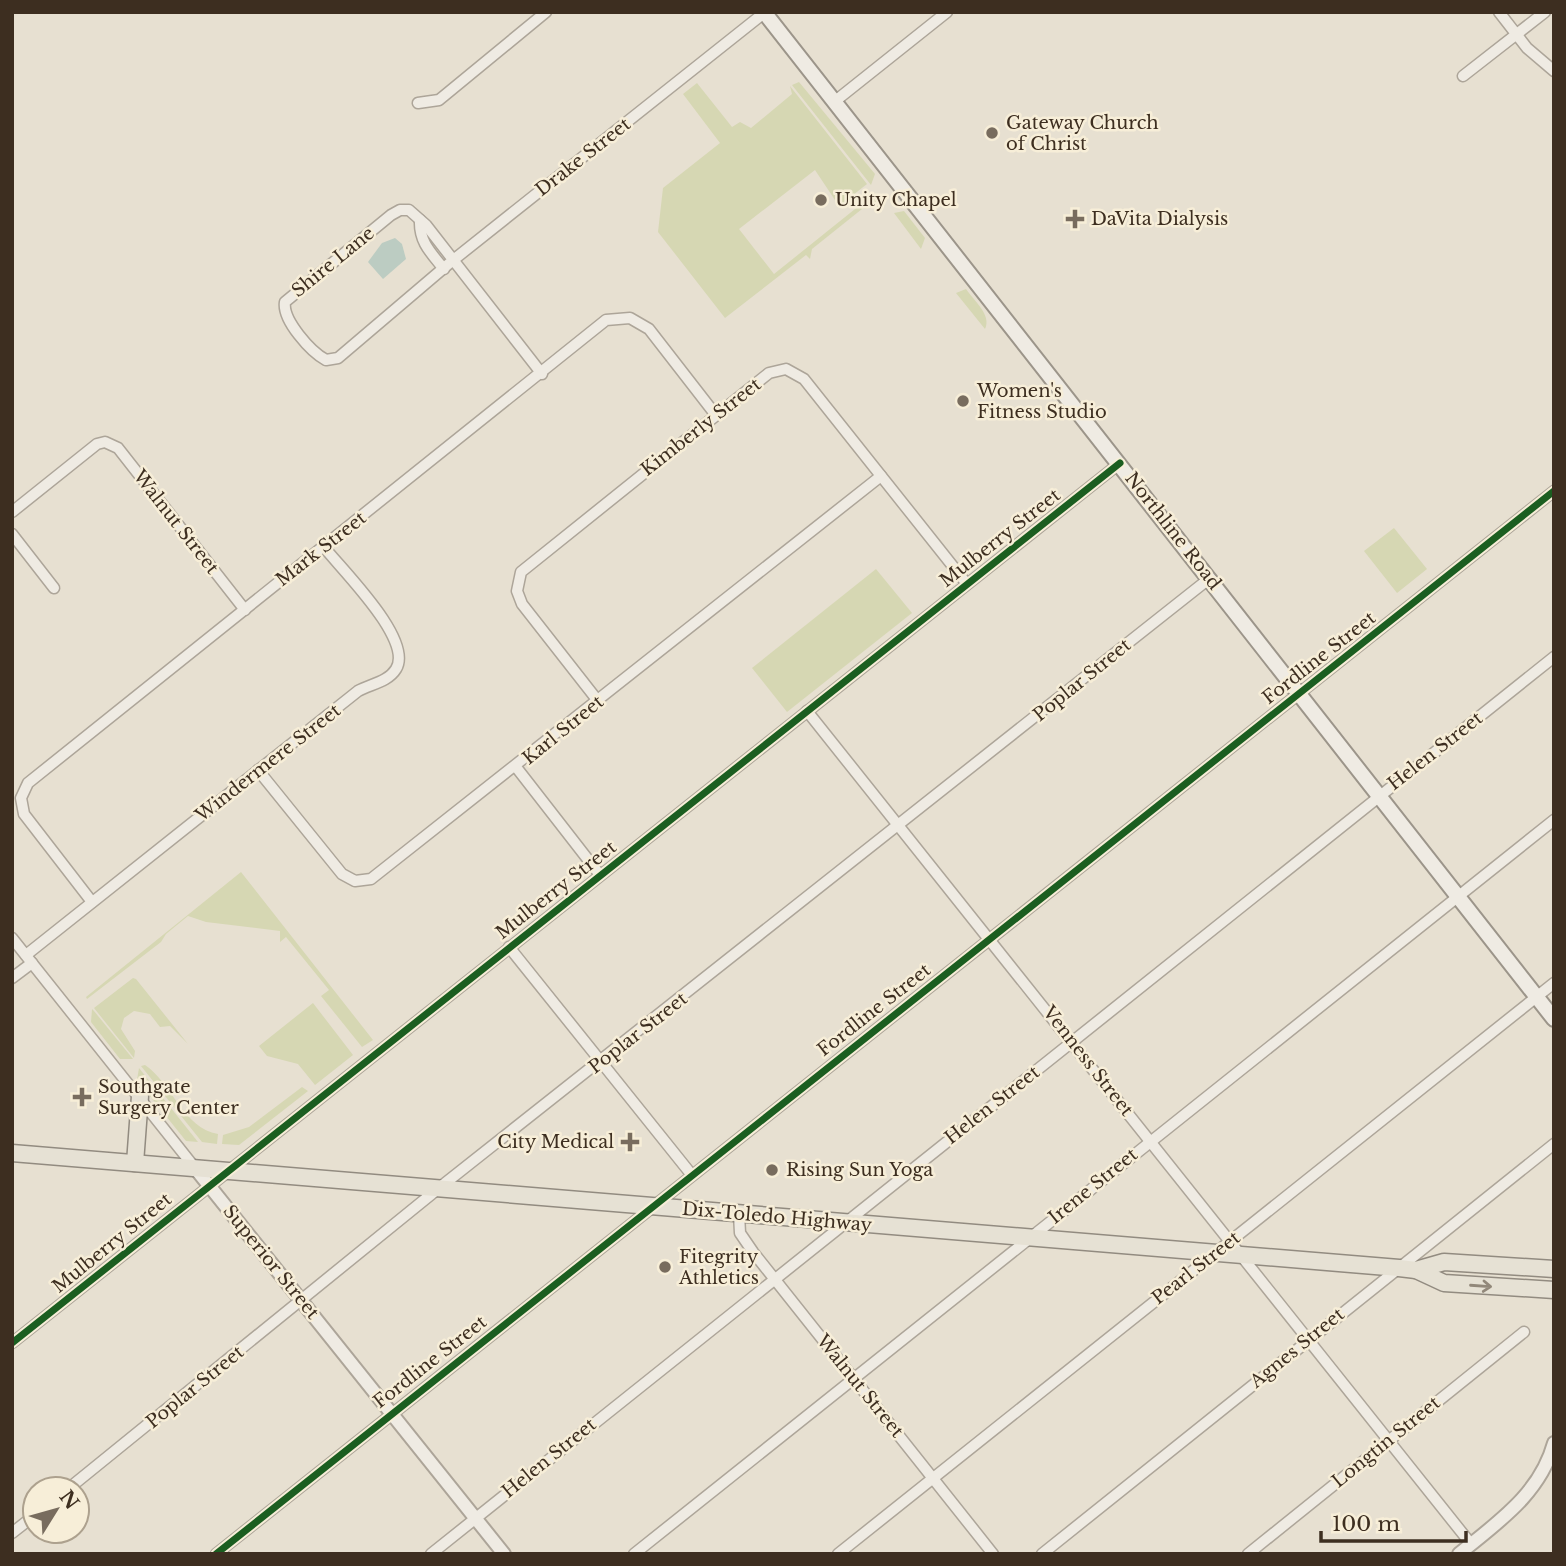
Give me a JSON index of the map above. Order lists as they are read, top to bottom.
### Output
{
  "streets": {
    "main road": ["Northline Road", "Dix-Toledo Highway"],
    "street": [
      "Drake Street",
      "Shire Lane",
      "Kimberly Street",
      "Walnut Street",
      "Mulberry Street",
      "Mark Street",
      "Fordline Street",
      "Poplar Street",
      "Karl Street",
      "Helen Street",
      "Windermere Street",
      "Venness Street",
      "Irene Street",
      "Superior Street",
      "Pearl Street",
      "Agnes Street",
      "Longtin Street"
    ]
  },
  "crossings": [
    ["Drake Street", "Shire Lane"],
    ["Drake Street", "Northline Road"],
    ["Kimberly Street", "Mulberry Street"],
    ["Kimberly Street", "Mark Street"],
    ["Kimberly Street", "Karl Street"],
    ["Walnut Street", "Mark Street"],
    ["Walnut Street", "Helen Street"],
    ["Walnut Street", "Irene Street"],
    ["Walnut Street", "Dix-Toledo Highway"],
    ["Walnut Street", "Pearl Street"],
    ["Northline Road", "Mulberry Street"],
    ["Northline Road", "Fordline Street"],
    ["Northline Road", "Poplar Street"],
    ["Northline Road", "Helen Street"],
    ["Northline Road", "Irene Street"],
    ["Northline Road", "Pearl Street"],
    ["Mulberry Street", "Venness Street"],
    ["Mulberry Street", "Dix-Toledo Highway"],
    ["Mulberry Street", "Superior Street"],
    ["Mark Street", "Windermere Street"],
    ["Fordline Street", "Venness Street"],
    ["Fordline Street", "Dix-Toledo Highway"],
    ["Fordline Street", "Superior Street"],
    ["Poplar Street", "Venness Street"],
    ["Poplar Street", "Dix-Toledo Highway"],
    ["Poplar Street", "Superior Street"],
    ["Karl Street", "Windermere Street"],
    ["Helen Street", "Venness Street"],
    ["Helen Street", "Dix-Toledo Highway"],
    ["Helen Street", "Superior Street"],
    ["Windermere Street", "Superior Street"],
    ["Venness Street", "Irene Street"],
    ["Venness Street", "Dix-Toledo Highway"],
    ["Venness Street", "Pearl Street"],
    ["Venness Street", "Agnes Street"],
    ["Venness Street", "Longtin Street"],
    ["Irene Street", "Dix-Toledo Highway"],
    ["Dix-Toledo Highway", "Superior Street"],
    ["Dix-Toledo Highway", "Pearl Street"],
    ["Dix-Toledo Highway", "Agnes Street"]
  ],
  "places": {
    "other": [
      "Gateway Church of Christ",
      "Unity Chapel",
      "Women's Fitness Studio",
      "Rising Sun Yoga",
      "Fitegrity Athletics"
    ],
    "health": ["DaVita Dialysis", "Southgate Surgery Center", "City Medical"]
  },
  "scale_bar": "100 m",
  "north": "top right"
}
